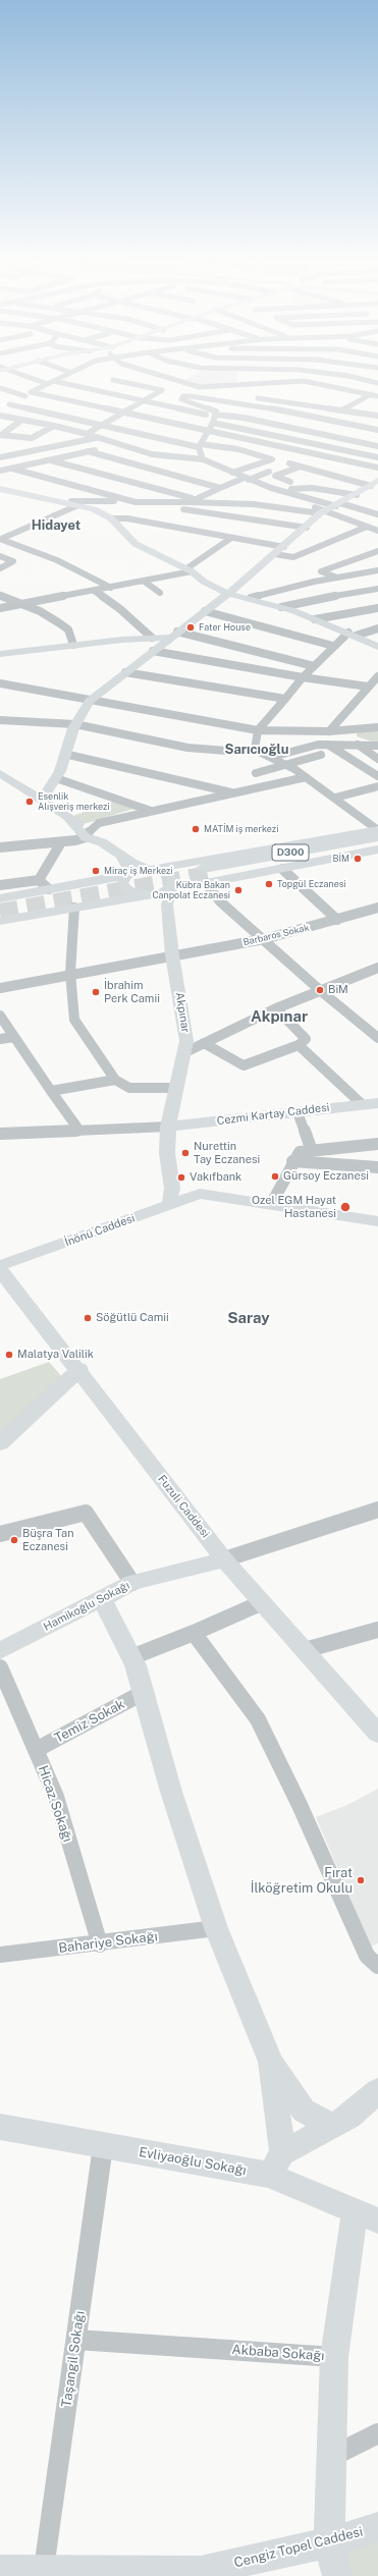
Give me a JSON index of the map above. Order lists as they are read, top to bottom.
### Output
{
  "streets": {
    "highway": ["D300"],
    "main road": [
      "Akpınar",
      "Cezmi Kartay Caddesi",
      "İnönü Caddesi",
      "Fuzuli Caddesi",
      "Hamikoğlu Sokağı",
      "Evliyaoğlu Sokağı",
      "Akbaba Sokağı",
      "Cengiz Topel Caddesi"
    ],
    "street": [
      "Barbaros Sokak",
      "Temiz Sokak",
      "Hicaz Sokağı",
      "Bahariye Sokağı",
      "Taşangil Sokağı"
    ]
  },
  "crossings": [
    ["Barbaros Sokak", "Akpınar"],
    ["Akpınar", "Cezmi Kartay Caddesi"],
    ["Akpınar", "İnönü Caddesi"],
    ["İnönü Caddesi", "Fuzuli Caddesi"],
    ["Fuzuli Caddesi", "Hamikoğlu Sokağı"],
    ["Temiz Sokak", "Hicaz Sokağı"],
    ["Hicaz Sokağı", "Bahariye Sokağı"],
    ["Evliyaoğlu Sokağı", "Akbaba Sokağı"],
    ["Evliyaoğlu Sokağı", "Taşangil Sokağı"],
    ["Akbaba Sokağı", "Taşangil Sokağı"],
    ["Taşangil Sokağı", "Cengiz Topel Caddesi"]
  ],
  "districts": [
    "Hidayet",
    "Sarıcıoğlu",
    "Akpınar",
    "Saray"
  ],
  "places": [
    "Fater House",
    "Esenlik Alışveriş merkezi",
    "MATİM iş merkezi",
    "BİM",
    "Miraç iş Merkezi",
    "Topgül Eczanesi",
    "Kübra Bakan Canpolat Eczanesi",
    "BiM",
    "İbrahim Perk Camii",
    "Nurettin Tay Eczanesi",
    "Gürsoy Eczanesi",
    "Vakıfbank",
    "Ozel EGM Hayat Hastanesi",
    "Söğütlü Camii",
    "Malatya Valilik",
    "Büşra Tan Eczanesi",
    "Fırat İlköğretim Okulu"
  ]
}
